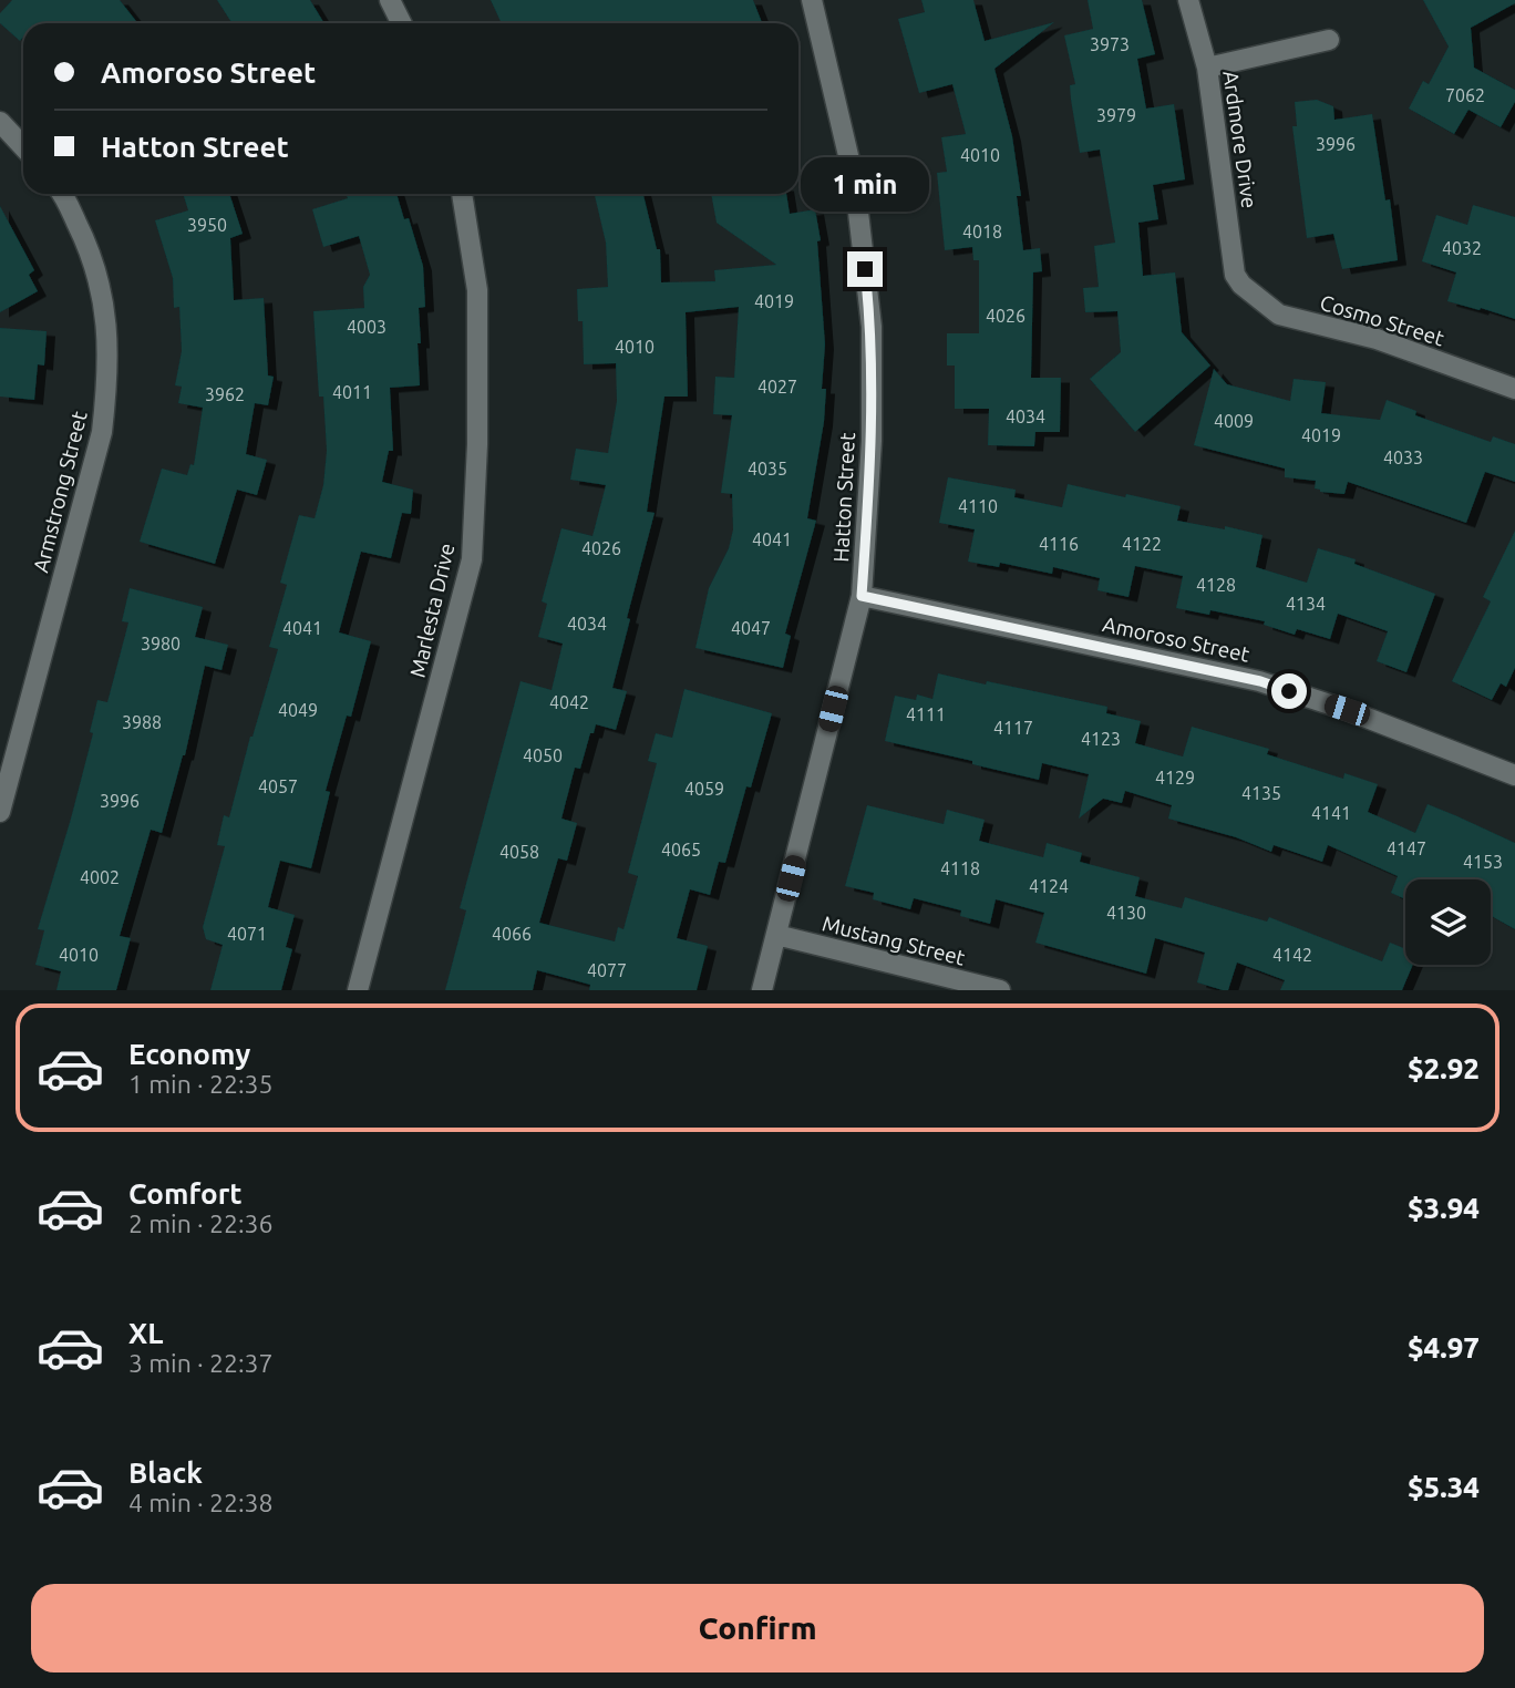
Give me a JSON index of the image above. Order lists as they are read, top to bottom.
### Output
{
  "streets": {
    "street": [
      "Ardmore Drive",
      "Cosmo Street",
      "Armstrong Street",
      "Hatton Street",
      "Marlesta Drive",
      "Amoroso Street",
      "Mustang Street"
    ]
  },
  "crossings": [
    ["Ardmore Drive", "Cosmo Street"],
    ["Hatton Street", "Amoroso Street"],
    ["Hatton Street", "Mustang Street"]
  ],
  "house_numbers": [
    "3973",
    "7062",
    "3979",
    "3996",
    "4010",
    "3950",
    "4018",
    "4032",
    "4019",
    "4026",
    "4003",
    "4010",
    "4027",
    "4011",
    "3962",
    "4034",
    "4009",
    "4019",
    "4033",
    "4035",
    "4110",
    "4041",
    "4116",
    "4122",
    "4026",
    "4128",
    "4134",
    "4034",
    "4041",
    "4047",
    "3980",
    "4042",
    "4049",
    "4111",
    "3988",
    "4117",
    "4123",
    "4050",
    "4129",
    "4057",
    "4059",
    "4135",
    "3996",
    "4141",
    "4147",
    "4065",
    "4058",
    "4153",
    "4118",
    "4002",
    "4124",
    "4130",
    "4071",
    "4066",
    "4010",
    "4142",
    "4077"
  ],
  "page": {
    "banner": ["Amoroso Street", "Hatton Street"],
    "bubble": "1 min",
    "list": [
      {
        "name": "Economy",
        "note": "1 min · 22:35",
        "value": "$2.92"
      },
      {
        "name": "Comfort",
        "note": "2 min · 22:36",
        "value": "$3.94"
      },
      {
        "name": "XL",
        "note": "3 min · 22:37",
        "value": "$4.97"
      },
      {
        "name": "Black",
        "note": "4 min · 22:38",
        "value": "$5.34"
      }
    ],
    "buttons": "Confirm"
  }
}
